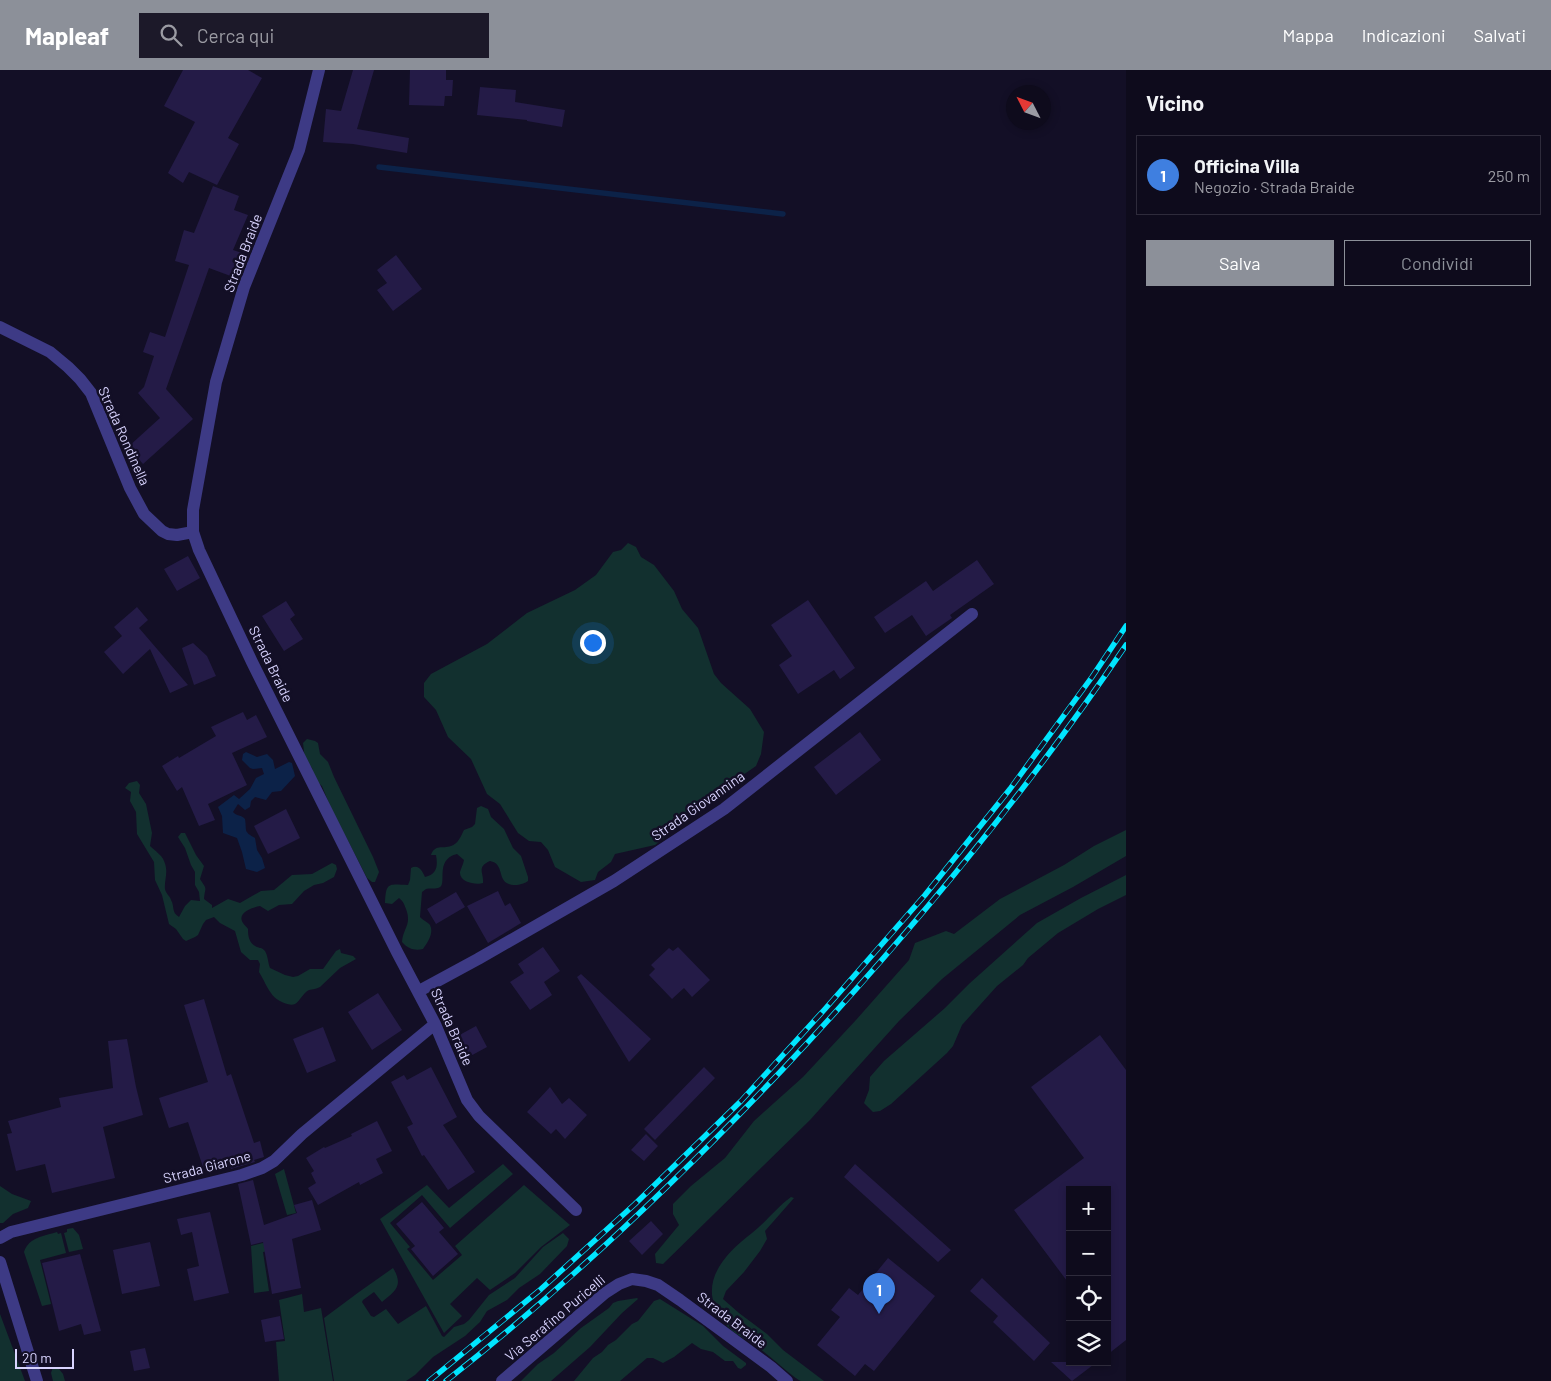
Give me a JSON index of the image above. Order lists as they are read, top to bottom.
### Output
{
  "streets": {
    "street": [
      "Strada Braide",
      "Strada Rondinella",
      "Strada Giovannina",
      "Strada Giarone",
      "Via Serafino Puricelli"
    ]
  },
  "crossings": [
    ["Strada Braide", "Strada Rondinella"],
    ["Strada Braide", "Strada Giovannina"],
    ["Strada Braide", "Strada Giarone"],
    ["Strada Braide", "Via Serafino Puricelli"]
  ],
  "scale_bar": "20 m",
  "north": "top left",
  "page": {
    "header": "Mapleaf",
    "search": "Cerca qui",
    "nav": ["Mappa", "Indicazioni", "Salvati"],
    "heading": "Vicino",
    "list": [
      {
        "mark": "1",
        "name": "Officina Villa",
        "note": "Negozio · Strada Braide",
        "value": "250 m"
      }
    ],
    "buttons": ["Salva", "Condividi"],
    "map_buttons": ["+", "−"],
    "pins": "1",
    "scale": "20 m"
  }
}
